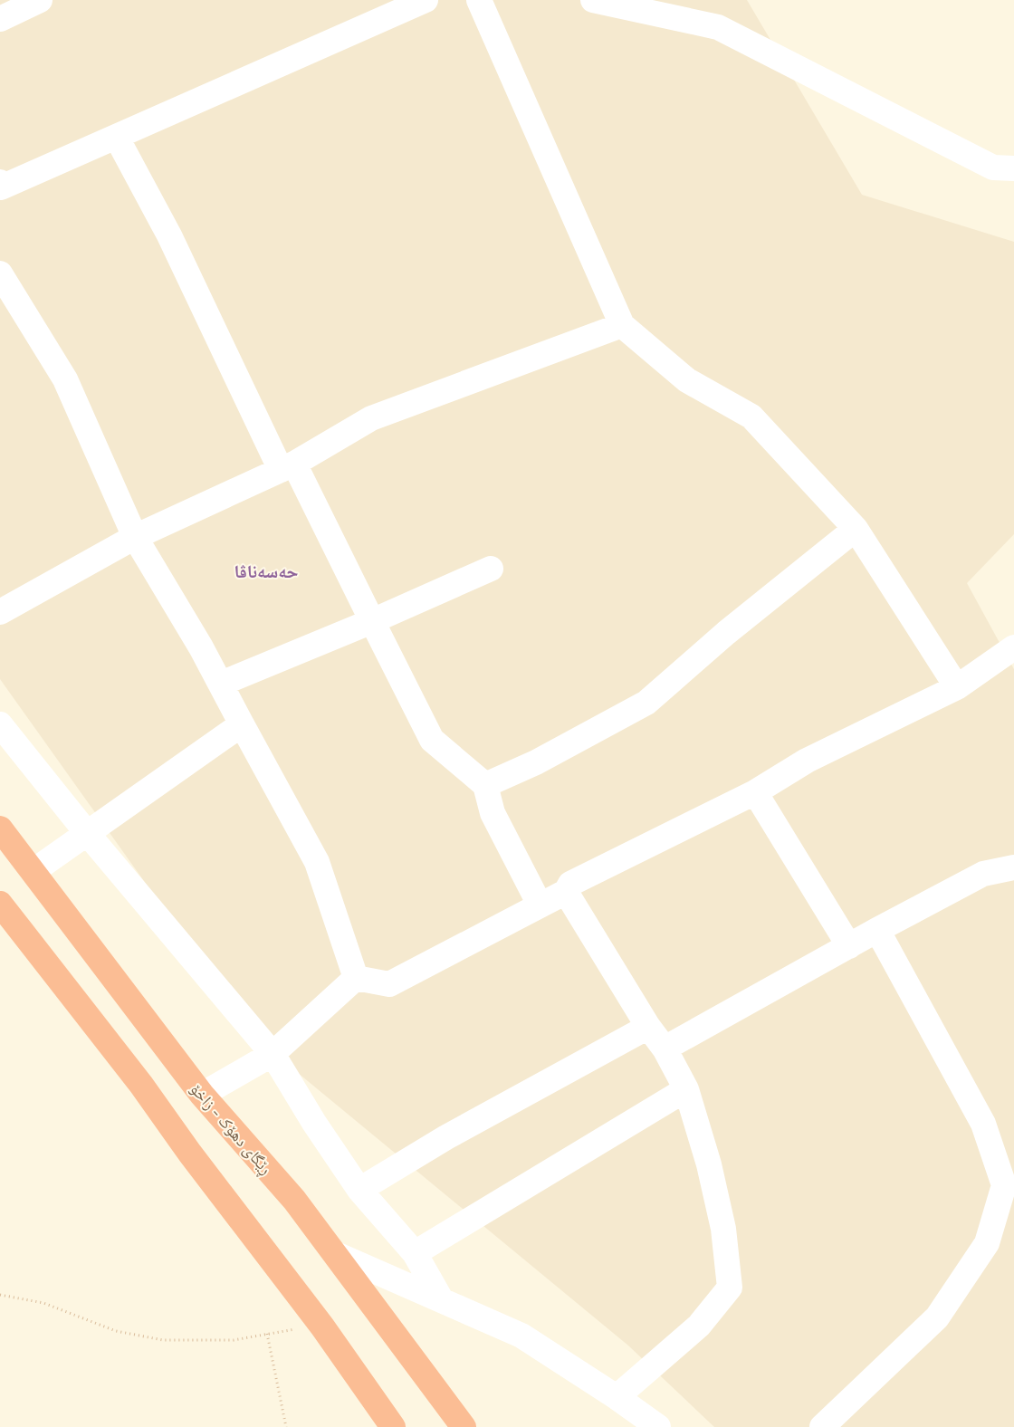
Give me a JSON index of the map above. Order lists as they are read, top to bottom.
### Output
{
  "streets": {
    "highway": ["ڕێگای دهۆک - زاخۆ"]
  },
  "districts": ["حەسەناڤا"]
}
